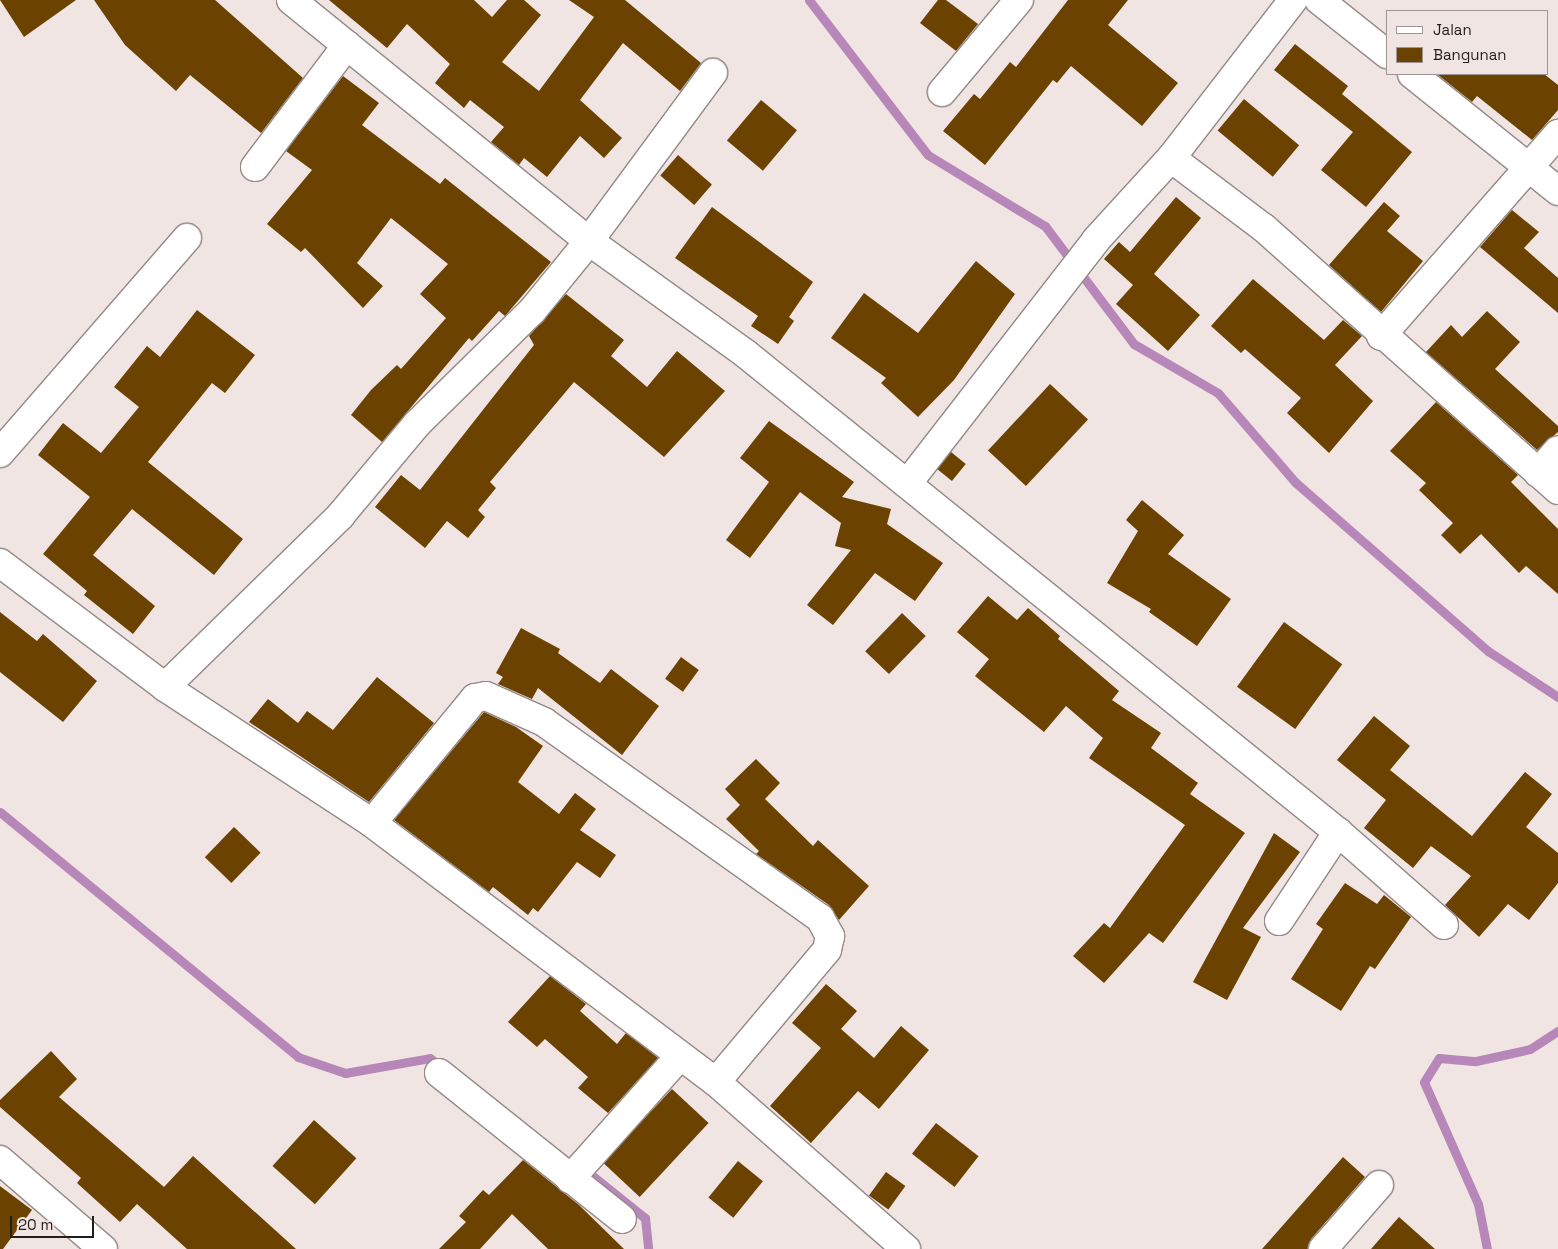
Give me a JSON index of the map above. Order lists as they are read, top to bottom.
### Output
{
  "legend": ["Jalan", "Bangunan"],
  "scale_bar": "20 m"
}
